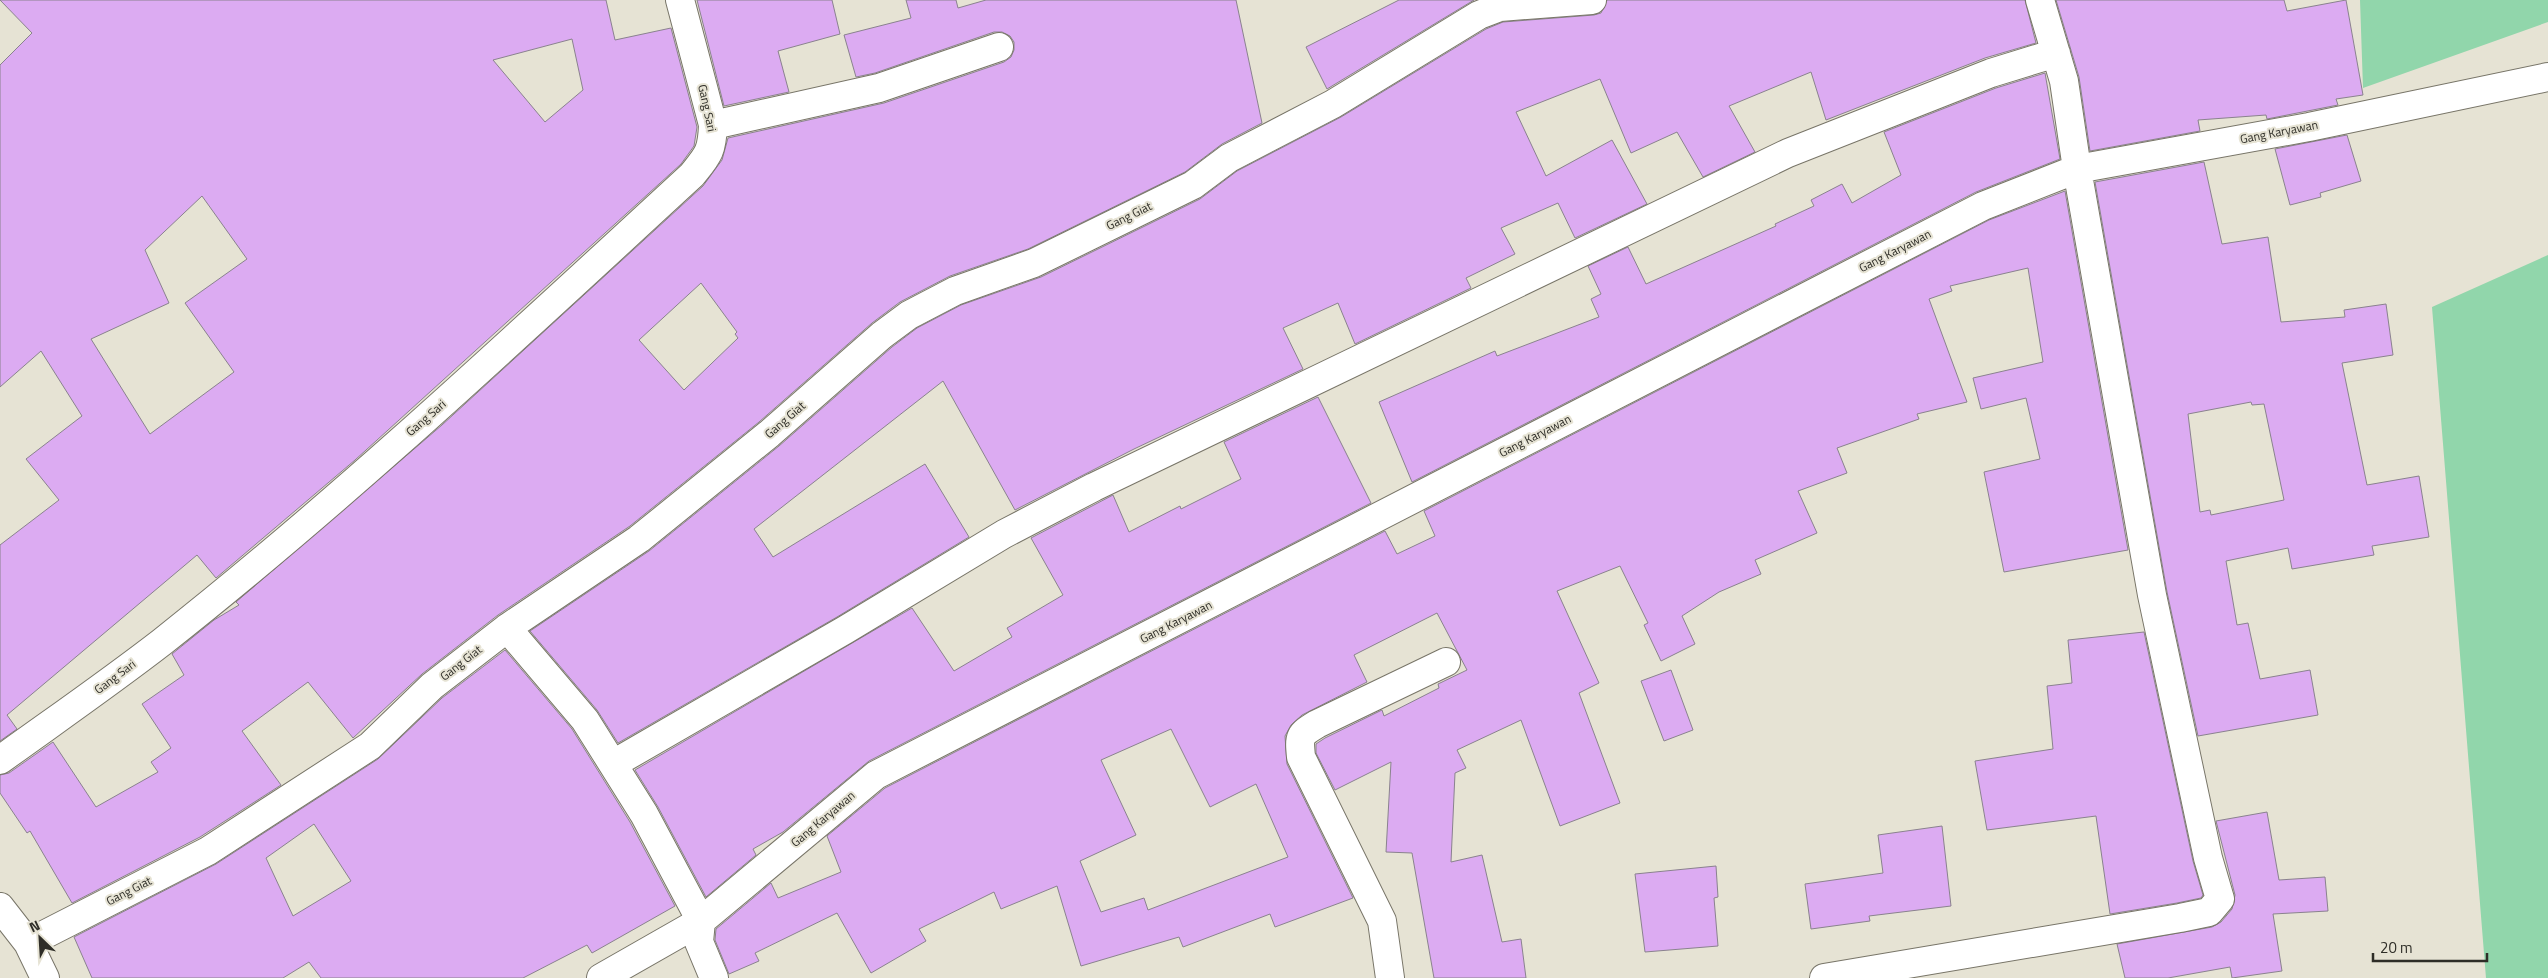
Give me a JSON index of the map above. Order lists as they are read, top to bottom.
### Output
{
  "streets": {
    "street": ["Gang Sari", "Gang Karyawan", "Gang Giat"]
  },
  "scale_bar": "20 m",
  "north": "top left"
}
